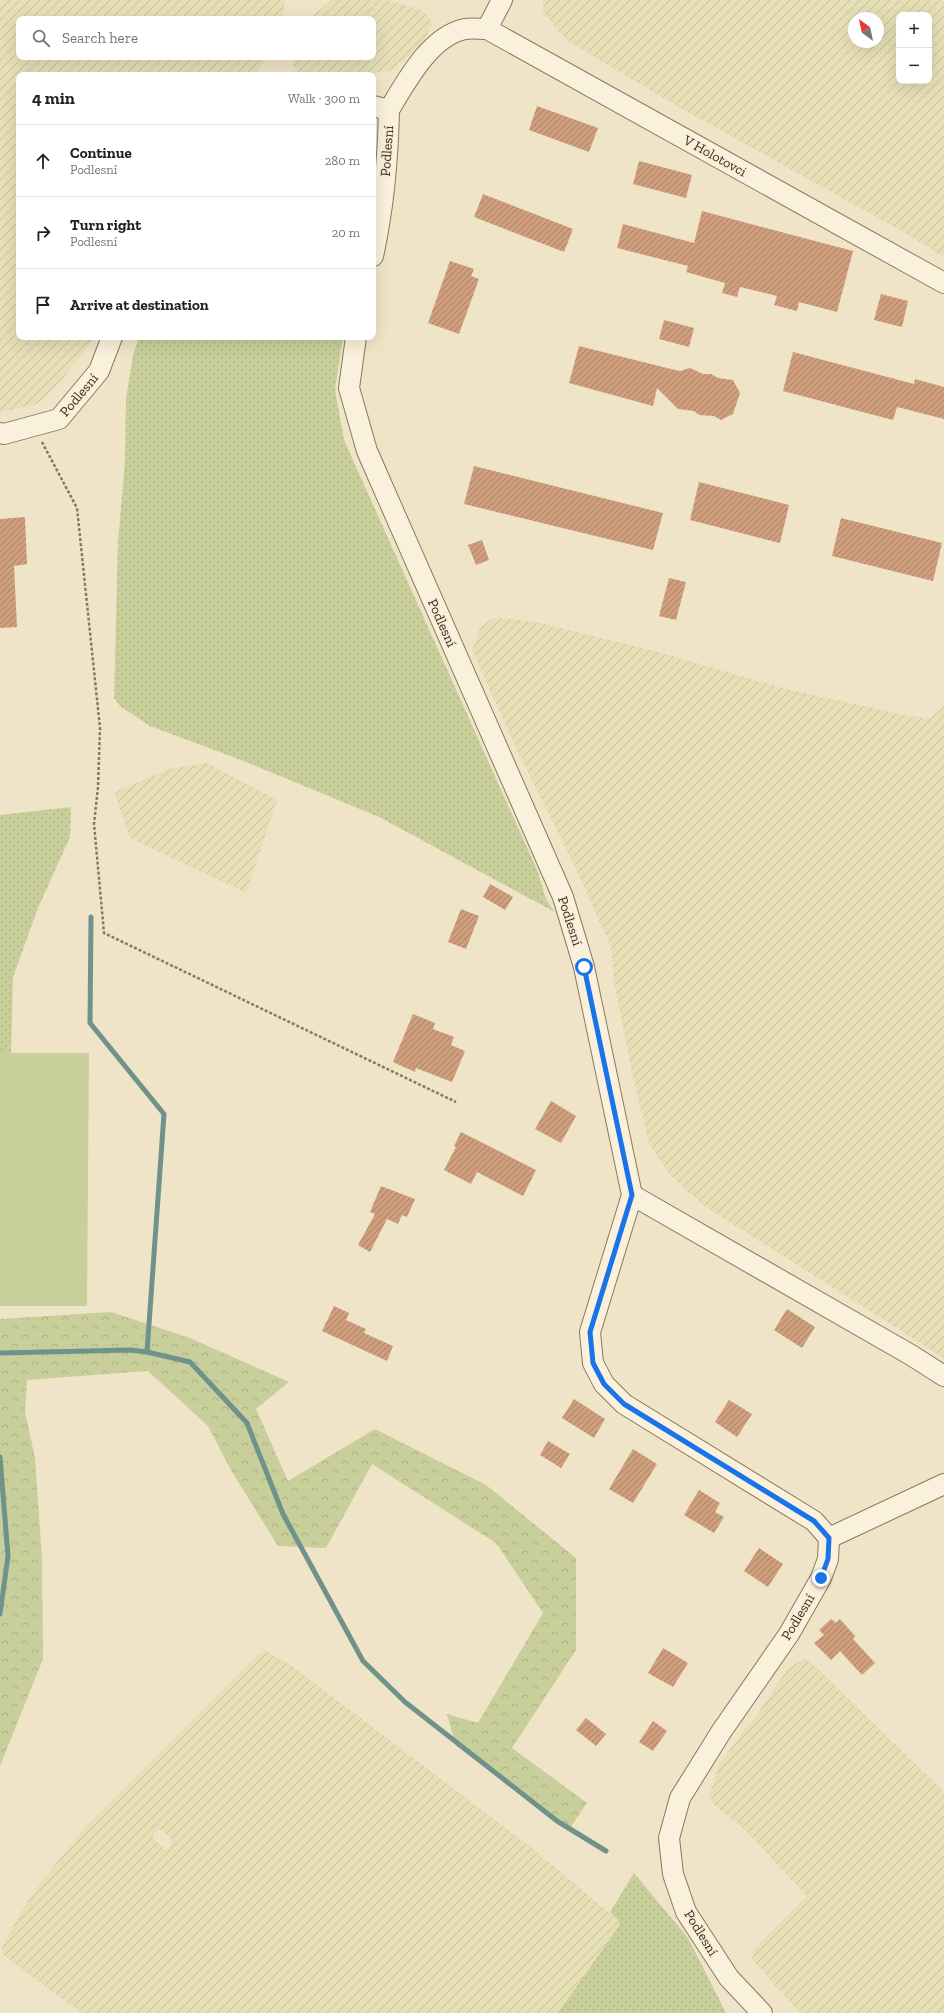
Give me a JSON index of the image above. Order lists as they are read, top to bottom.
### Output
{
  "streets": {
    "street": ["Podlesní", "V Holotovci"]
  },
  "north": "top left",
  "page": {
    "map_buttons": ["+", "−"],
    "search": "Search here",
    "heading": ["4 min", "Walk · 300 m"],
    "list": [
      ["Continue", "Podlesní", "280 m"],
      ["Turn right", "Podlesní", "20 m"],
      "Arrive at destination"
    ]
  }
}
